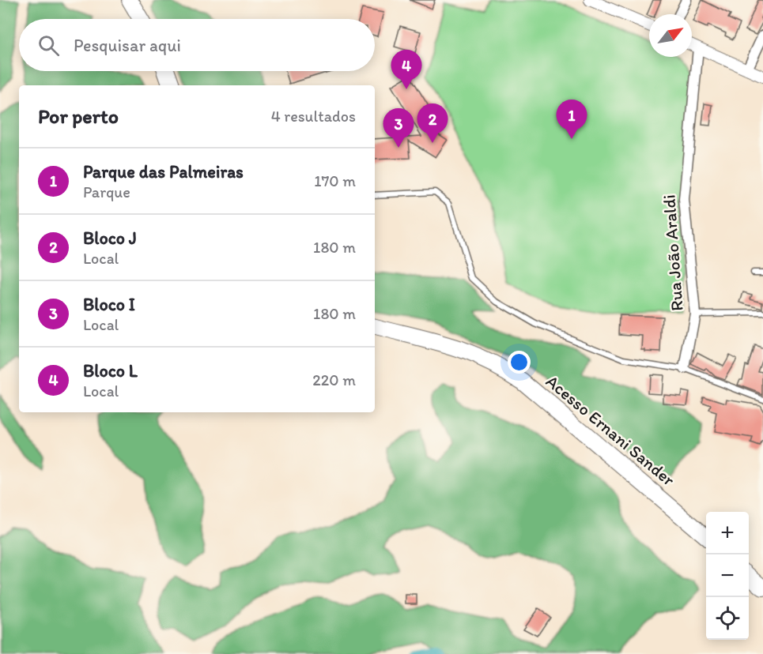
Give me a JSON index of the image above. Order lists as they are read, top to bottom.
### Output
{
  "streets": {
    "highway": ["Acesso Ernani Sander"],
    "street": ["Rua João Araldi"]
  },
  "north": "top right",
  "page": {
    "search": "Pesquisar aqui",
    "pins": [
      "4",
      "1",
      "2",
      "3"
    ],
    "heading": ["Por perto", "4 resultados"],
    "list": [
      {
        "mark": "1",
        "name": "Parque das Palmeiras",
        "note": "Parque",
        "value": "170 m"
      },
      {
        "mark": "2",
        "name": "Bloco J",
        "note": "Local",
        "value": "180 m"
      },
      {
        "mark": "3",
        "name": "Bloco I",
        "note": "Local",
        "value": "180 m"
      },
      {
        "mark": "4",
        "name": "Bloco L",
        "note": "Local",
        "value": "220 m"
      }
    ],
    "map_buttons": ["+", "−"]
  }
}
